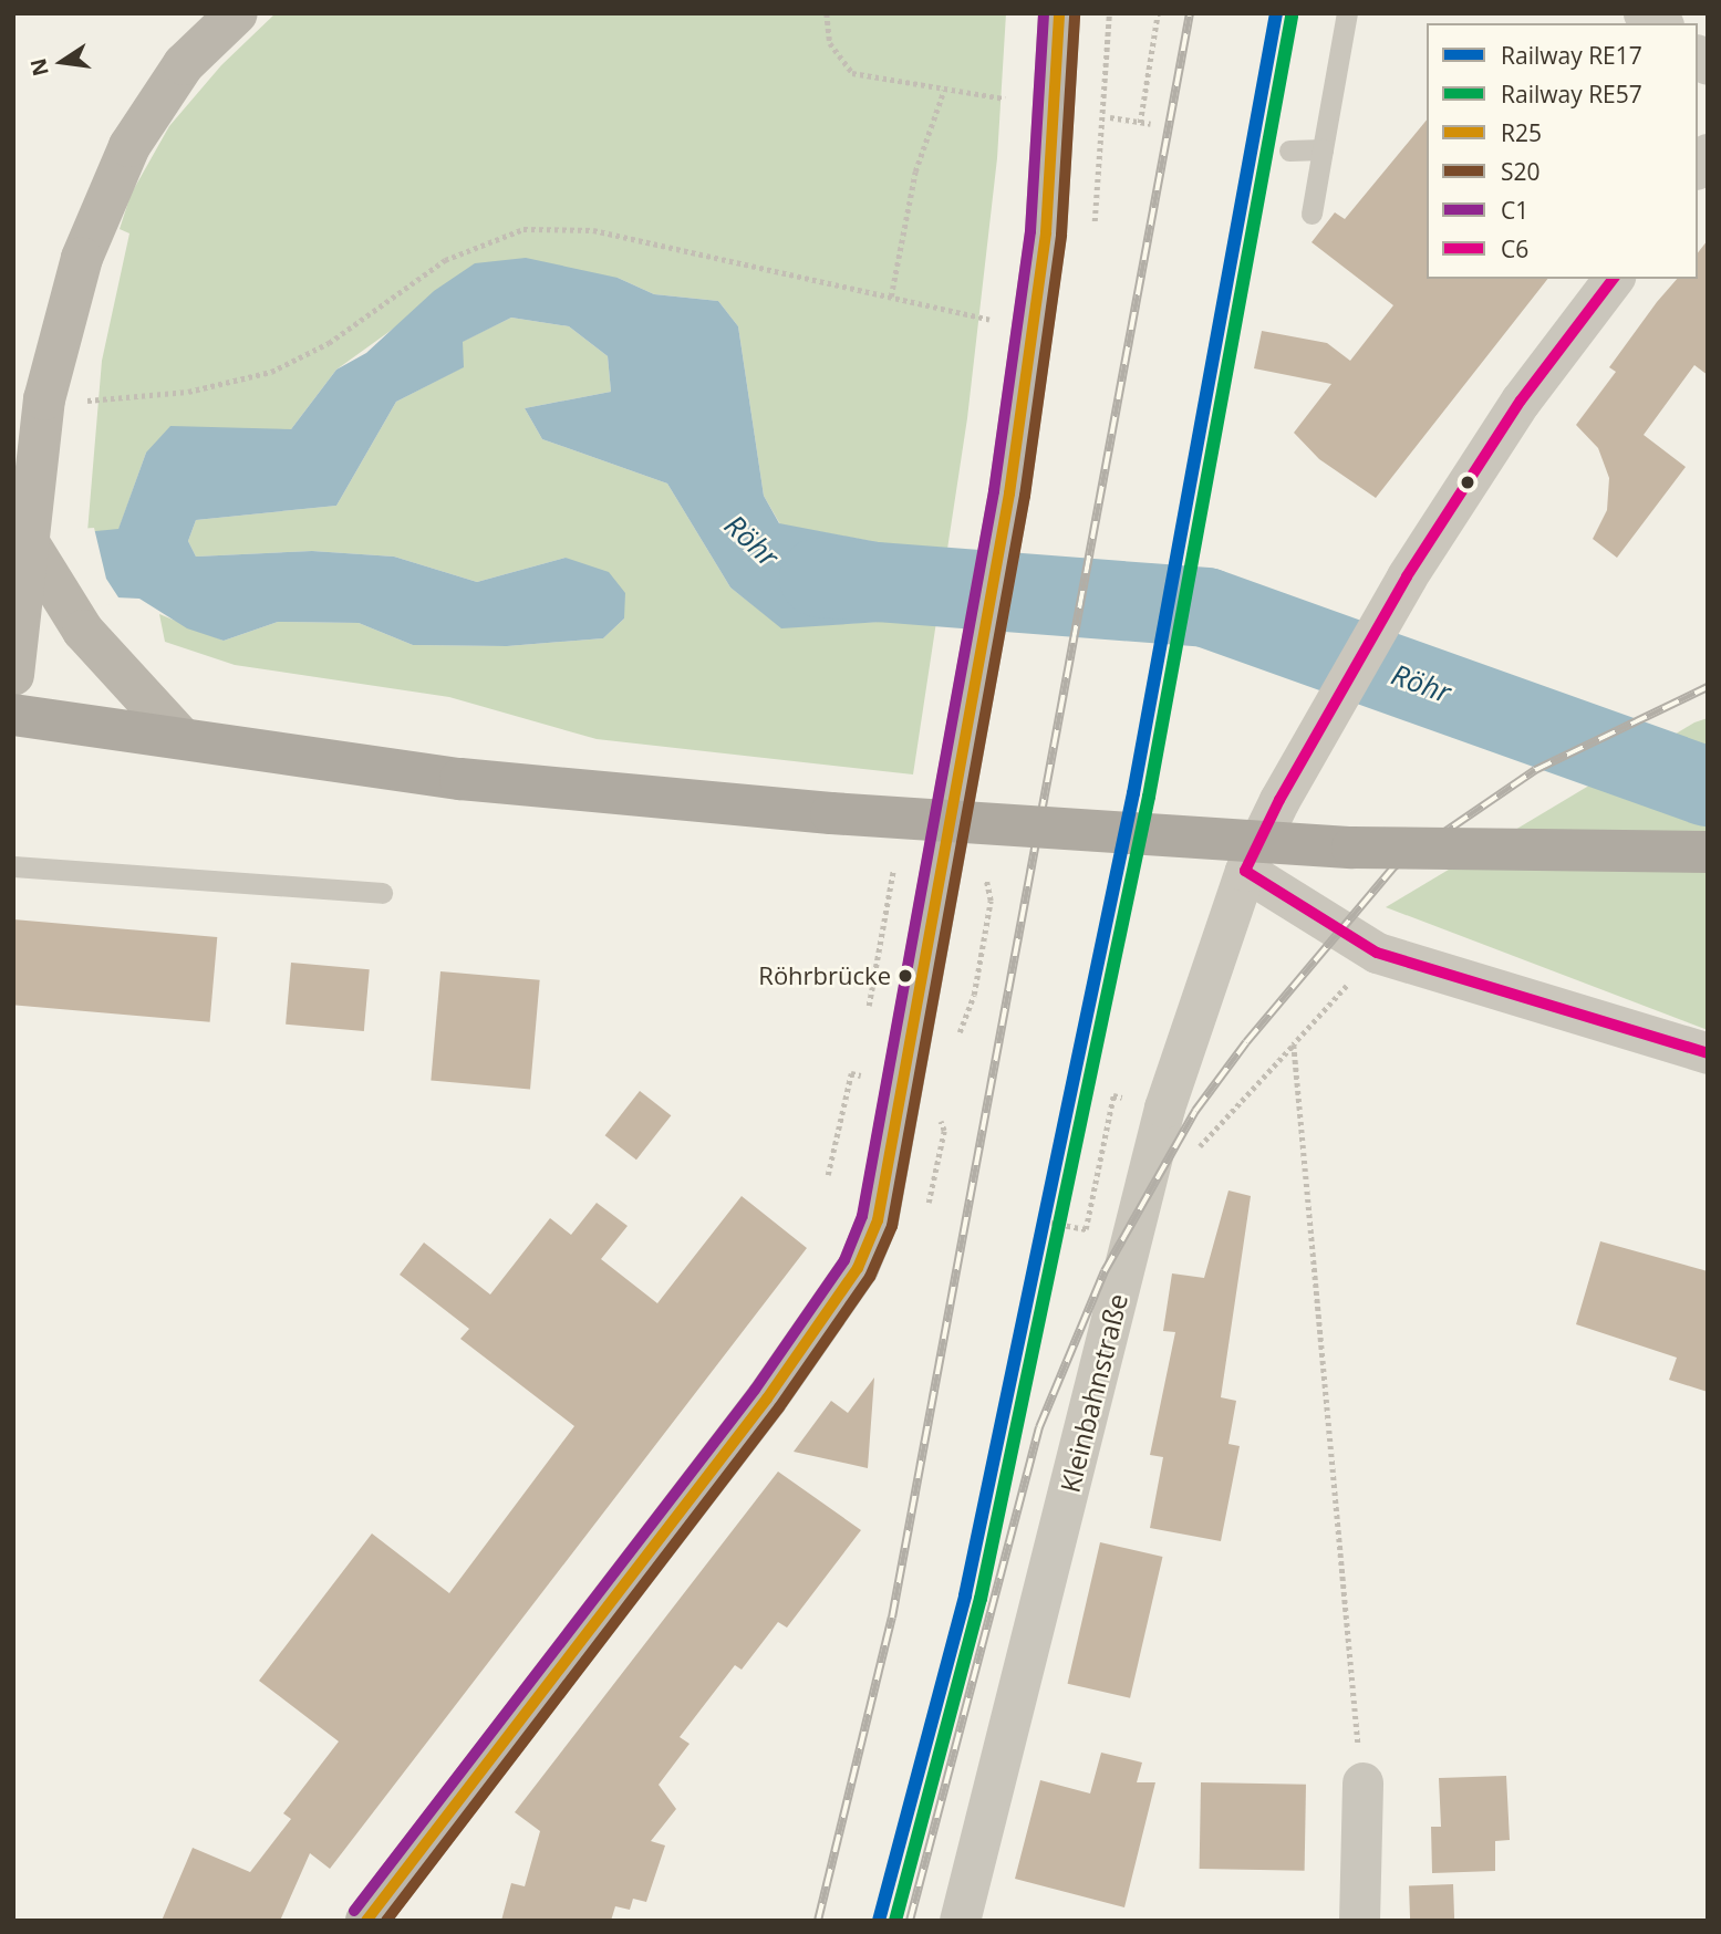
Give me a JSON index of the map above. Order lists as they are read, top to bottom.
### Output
{
  "streets": {
    "street": ["Kleinbahnstraße"]
  },
  "water": ["Röhr"],
  "places": ["Röhrbrücke"],
  "lines": [
    "rail line RE17",
    "transit line R25",
    "transit line C1",
    "transit line S20",
    "rail line RE57",
    "transit line C6"
  ],
  "legend": [
    "Railway RE17",
    "Railway RE57",
    "R25",
    "S20",
    "C1",
    "C6"
  ],
  "north": "left"
}
